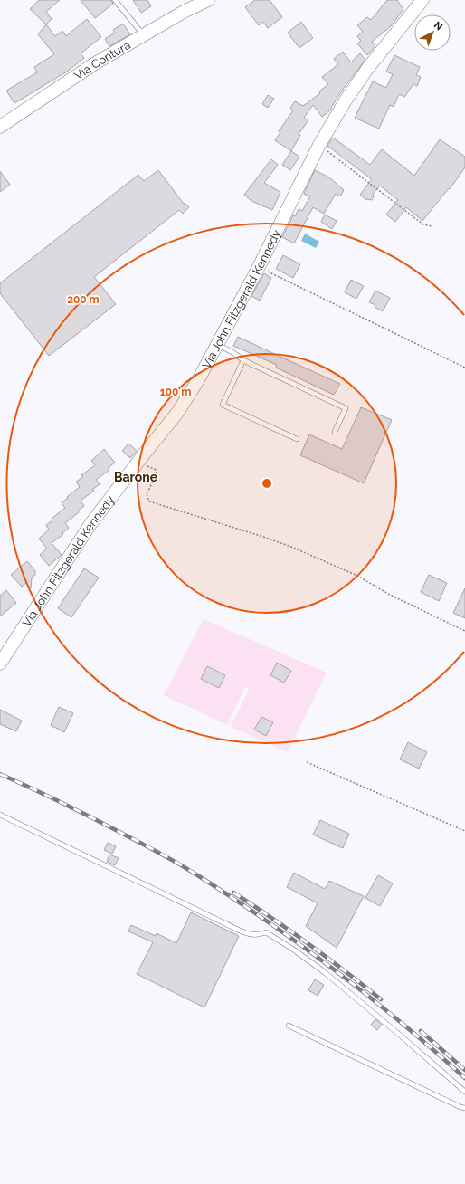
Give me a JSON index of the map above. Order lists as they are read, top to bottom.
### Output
{
  "streets": {
    "street": ["Via Contura", "Via John Fitzgerald Kennedy"]
  },
  "districts": ["Barone"],
  "north": "top right",
  "rings": ["200 m", "100 m"]
}
